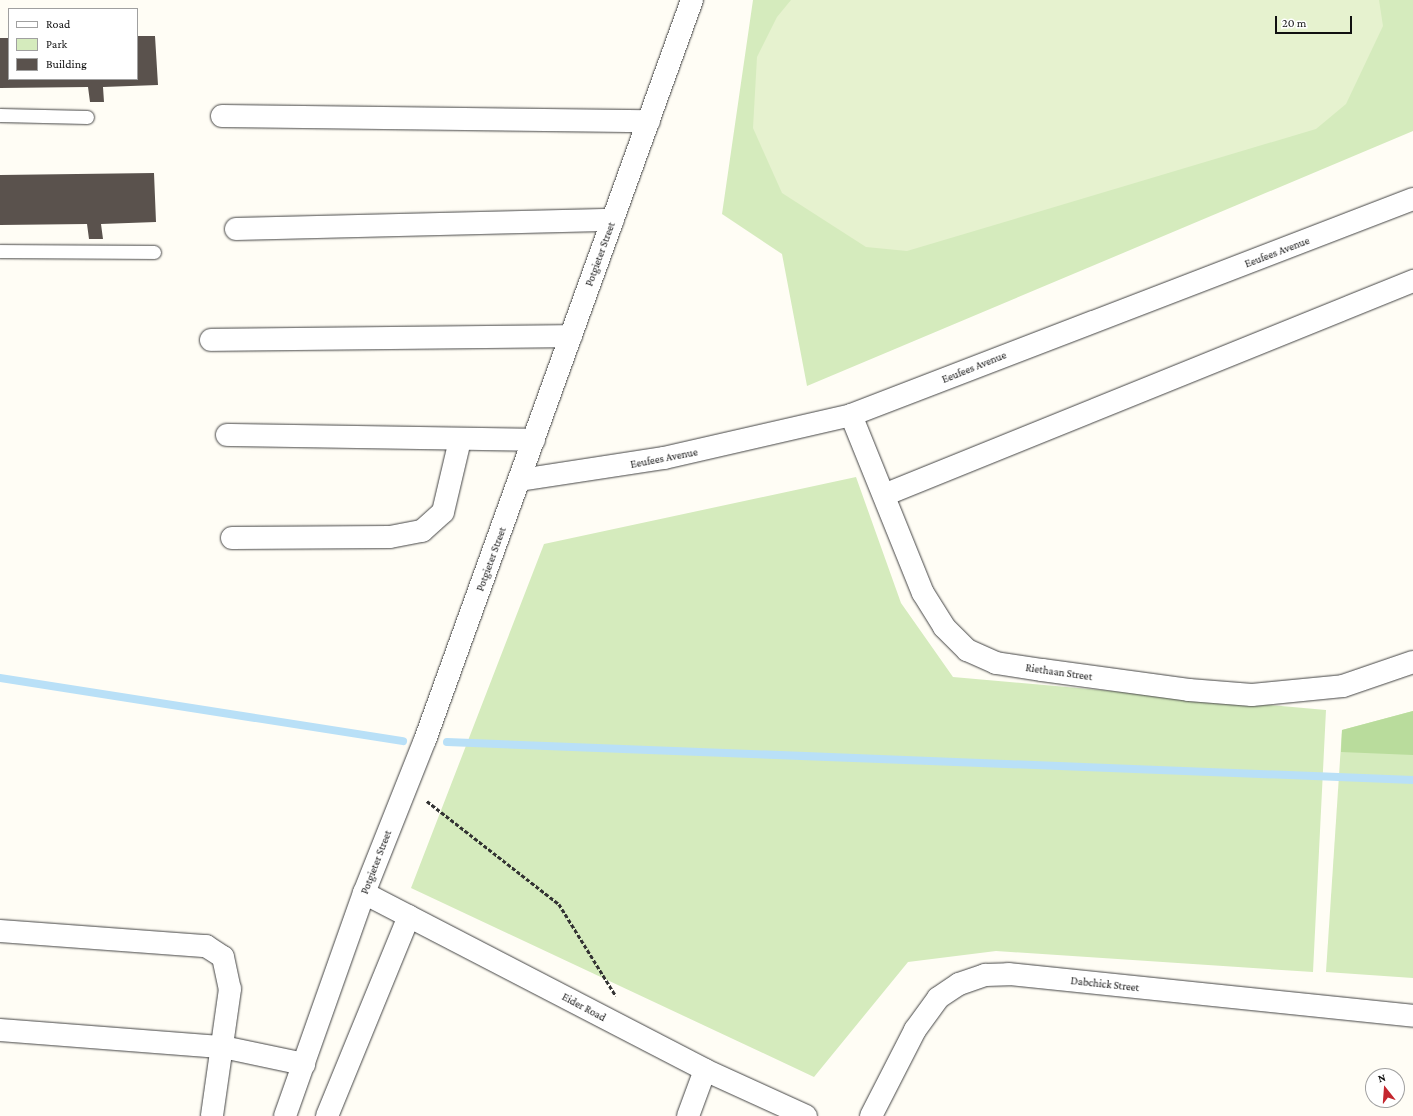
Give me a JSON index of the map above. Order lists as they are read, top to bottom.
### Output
{
  "streets": {
    "street": [
      "Eeufees Avenue",
      "Potgieter Street",
      "Riethaan Street",
      "Dabchick Street",
      "Eider Road"
    ]
  },
  "crossings": [
    ["Eeufees Avenue", "Potgieter Street"],
    ["Eeufees Avenue", "Riethaan Street"],
    ["Potgieter Street", "Eider Road"]
  ],
  "legend": ["Road", "Park", "Building"],
  "scale_bar": "20 m",
  "north": "top"
}
